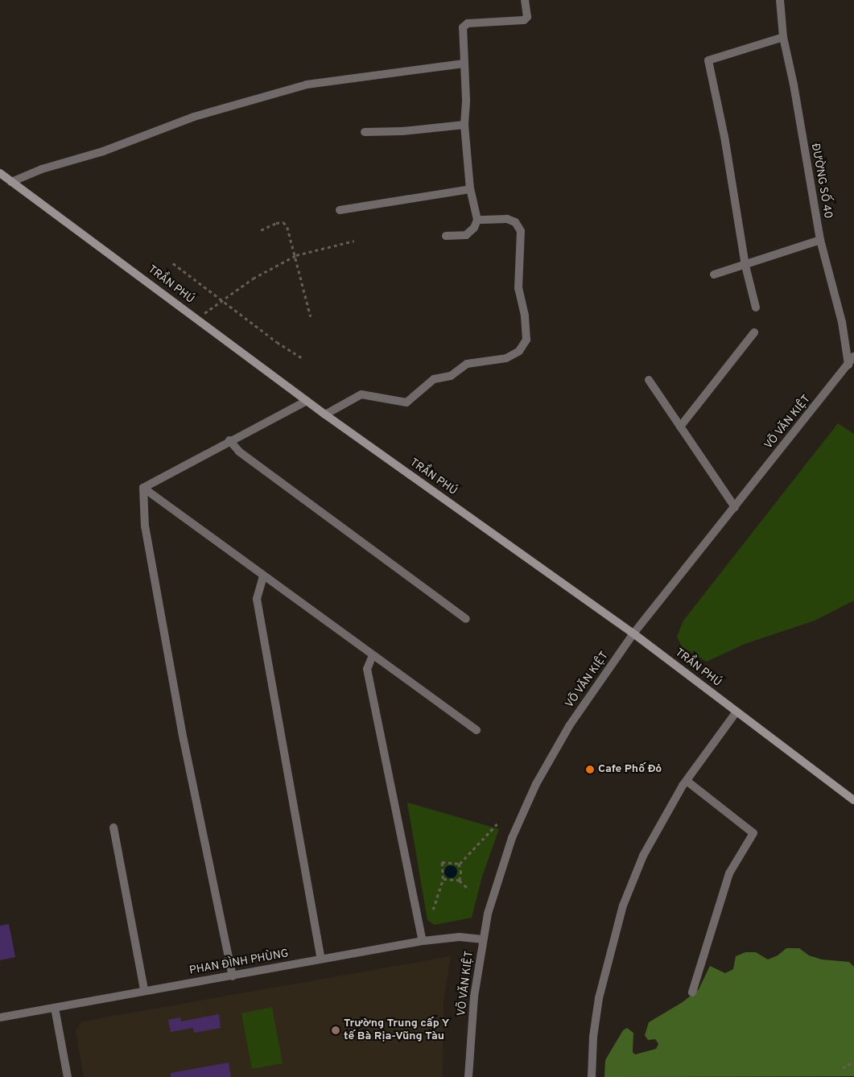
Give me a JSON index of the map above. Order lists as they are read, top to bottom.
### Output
{
  "streets": {
    "main road": ["TRẦN PHÚ"],
    "street": ["ĐƯỜNG SỐ 40", "VÕ VĂN KIỆT", "PHAN ĐÌNH PHÙNG"]
  },
  "crossings": [
    ["ĐƯỜNG SỐ 40", "VÕ VĂN KIỆT"],
    ["TRẦN PHÚ", "VÕ VĂN KIỆT"],
    ["VÕ VĂN KIỆT", "PHAN ĐÌNH PHÙNG"]
  ],
  "places": ["Cafe Phố Đỏ", "Trường Trung cấp Y tế Bà Rịa-Vũng Tàu"]
}
